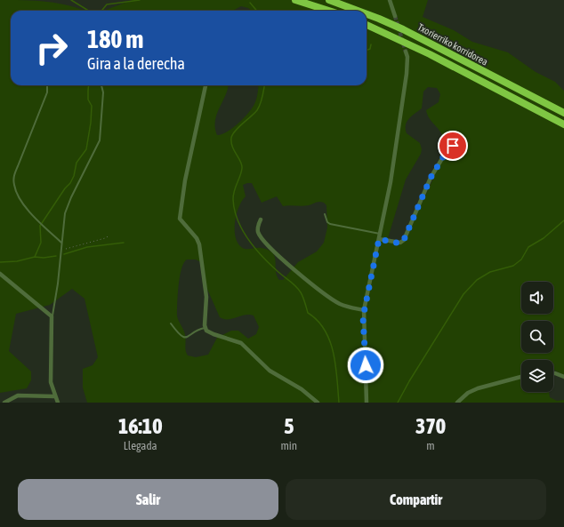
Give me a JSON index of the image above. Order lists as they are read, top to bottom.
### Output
{
  "streets": {
    "highway": ["Txorierriko korridorea"]
  },
  "page": {
    "turn": ["180 m", "Gira a la derecha"],
    "eta": [
      "16:10",
      "Llegada",
      "5",
      "min",
      "370",
      "m"
    ],
    "buttons": ["Salir", "Compartir"]
  }
}
